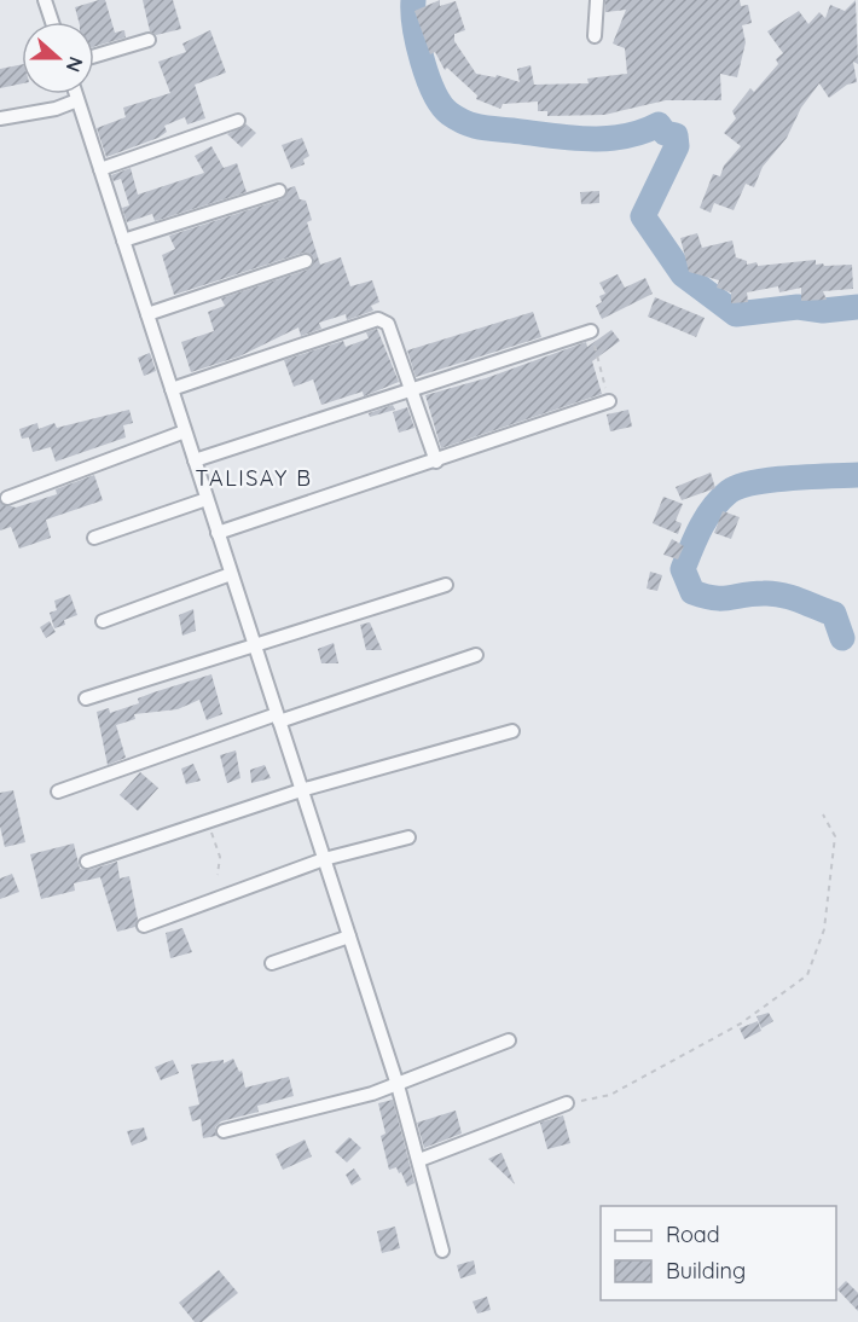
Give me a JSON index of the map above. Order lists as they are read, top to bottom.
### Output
{
  "districts": ["TALISAY B"],
  "legend": ["Road", "Building"],
  "north": "right"
}
